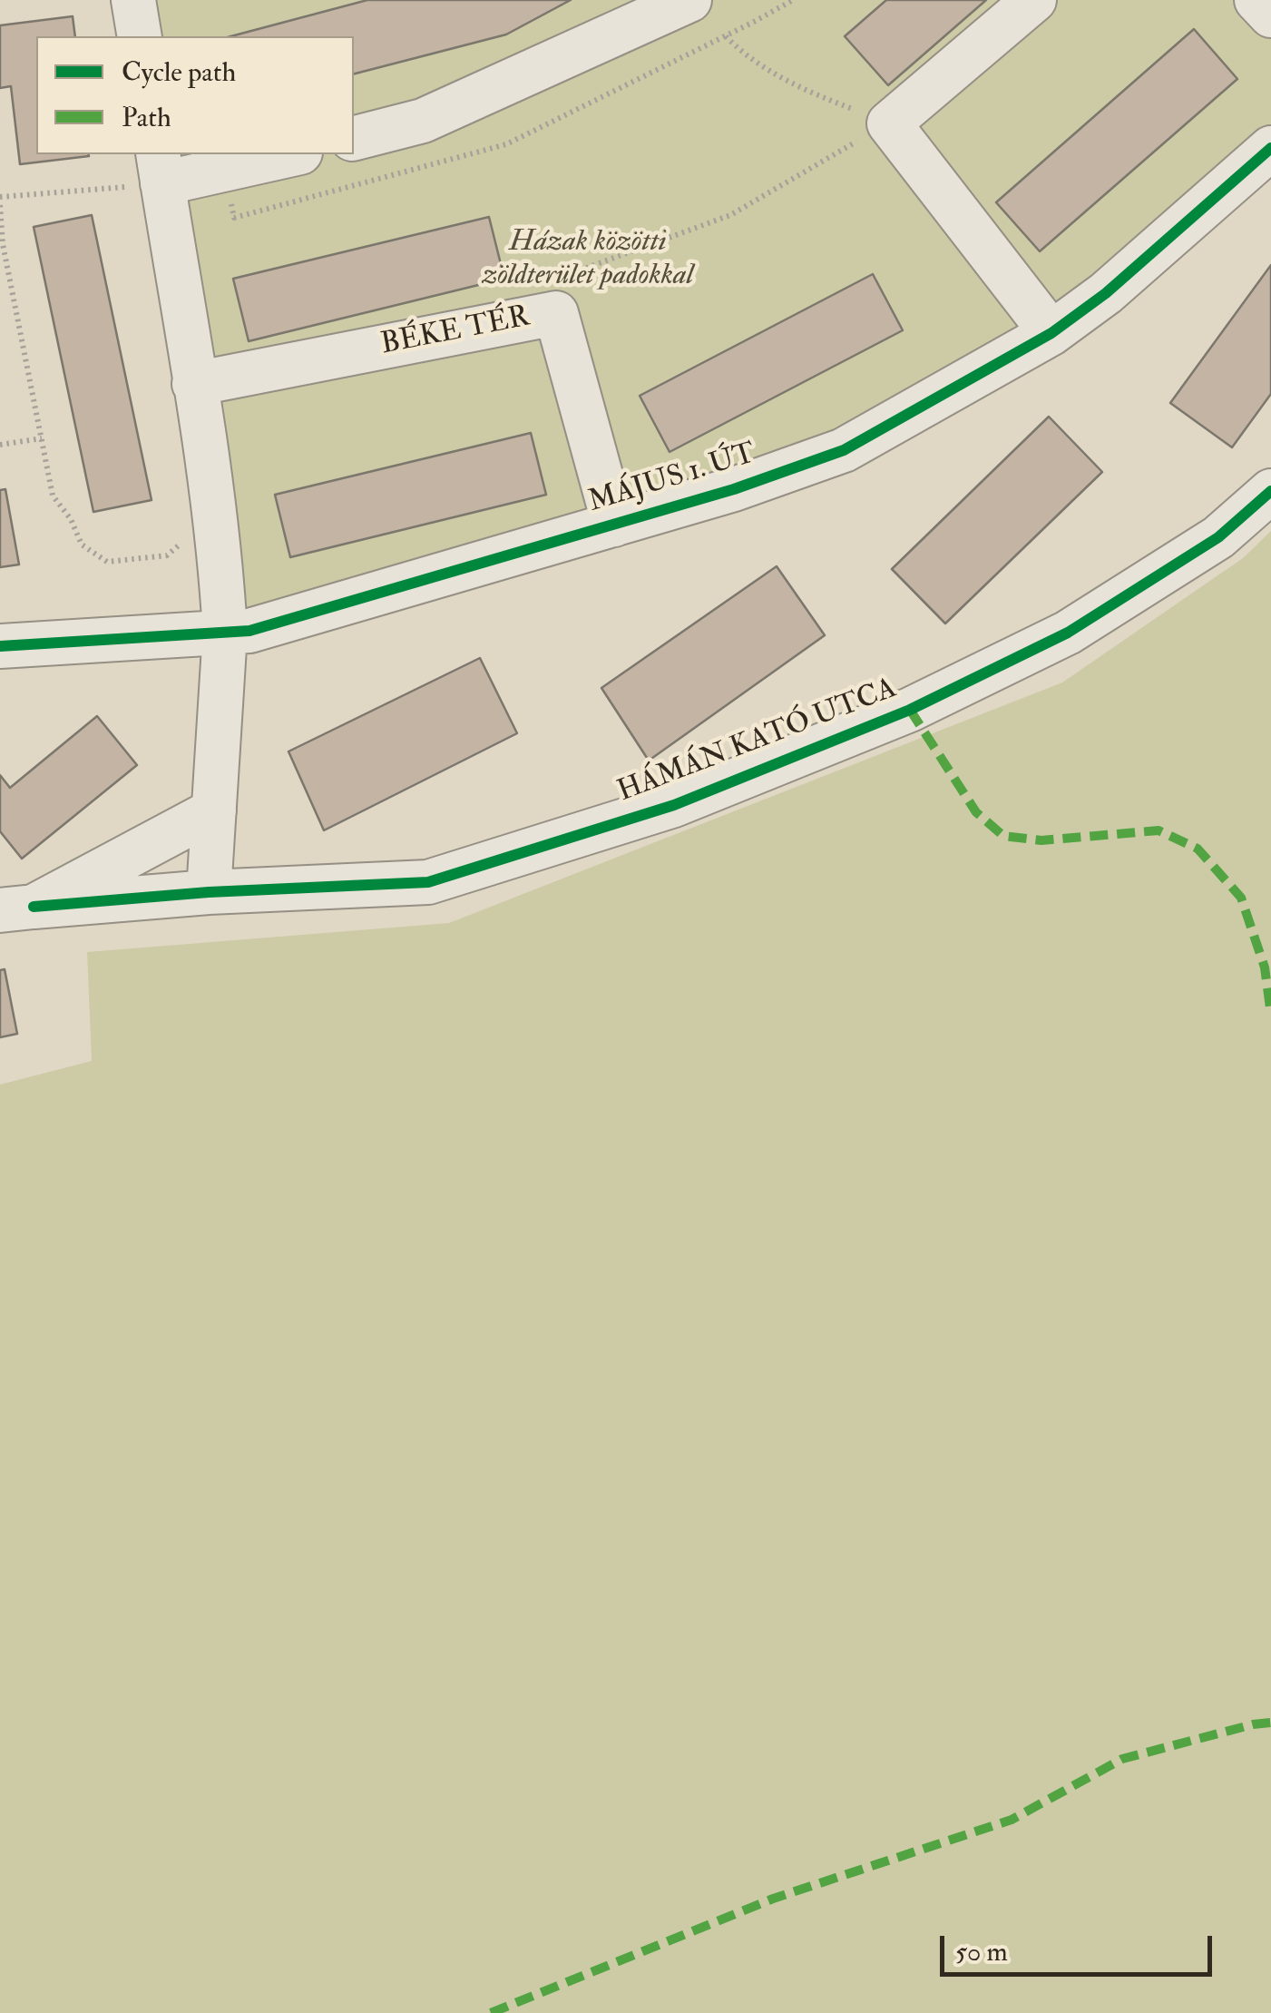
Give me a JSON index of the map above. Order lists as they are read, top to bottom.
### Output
{
  "streets": {
    "street": ["BÉKE TÉR", "MÁJUS 1. ÚT", "HÁMÁN KATÓ UTCA"]
  },
  "crossings": [
    ["BÉKE TÉR", "MÁJUS 1. ÚT"]
  ],
  "parks": ["Házak közötti zöldterület padokkal"],
  "legend": ["Cycle path", "Path"],
  "scale_bar": "50 m"
}
